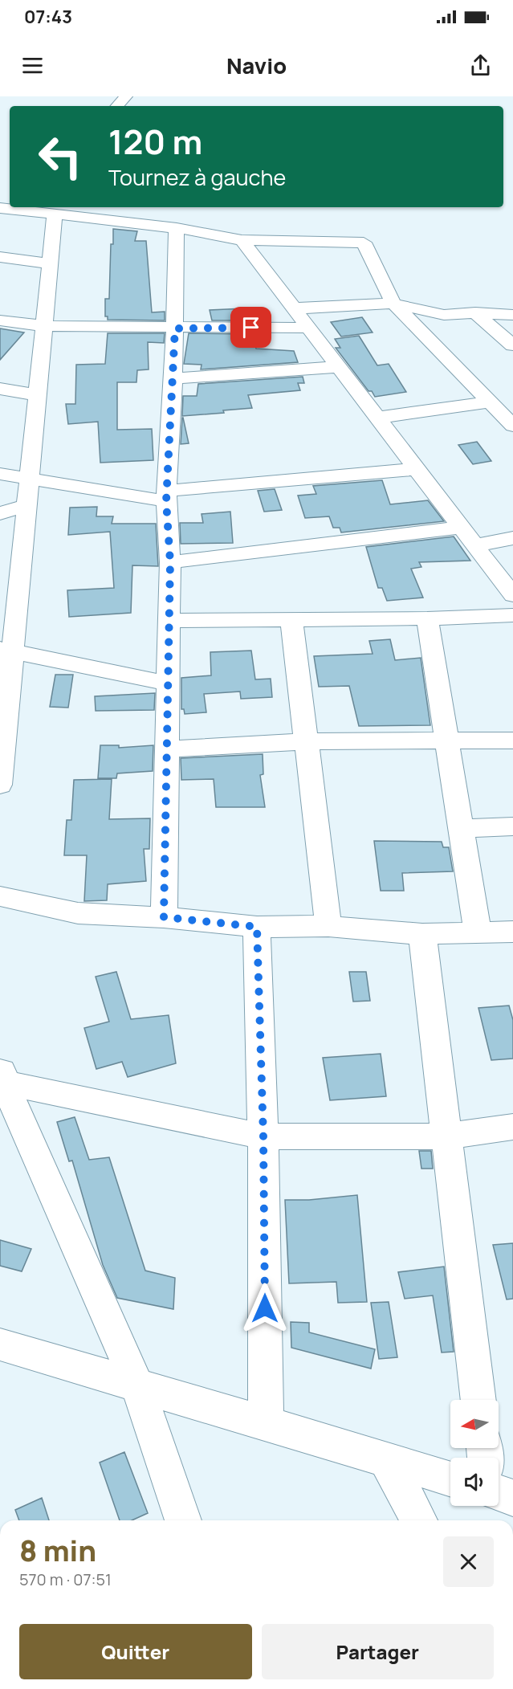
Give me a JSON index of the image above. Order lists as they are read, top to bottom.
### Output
{
  "north": "left",
  "page": {
    "status": "07:43",
    "header": "Navio",
    "turn": ["120 m", "Tournez à gauche"],
    "heading": ["8 min", "570 m · 07:51"],
    "buttons": ["Quitter", "Partager"]
  }
}
